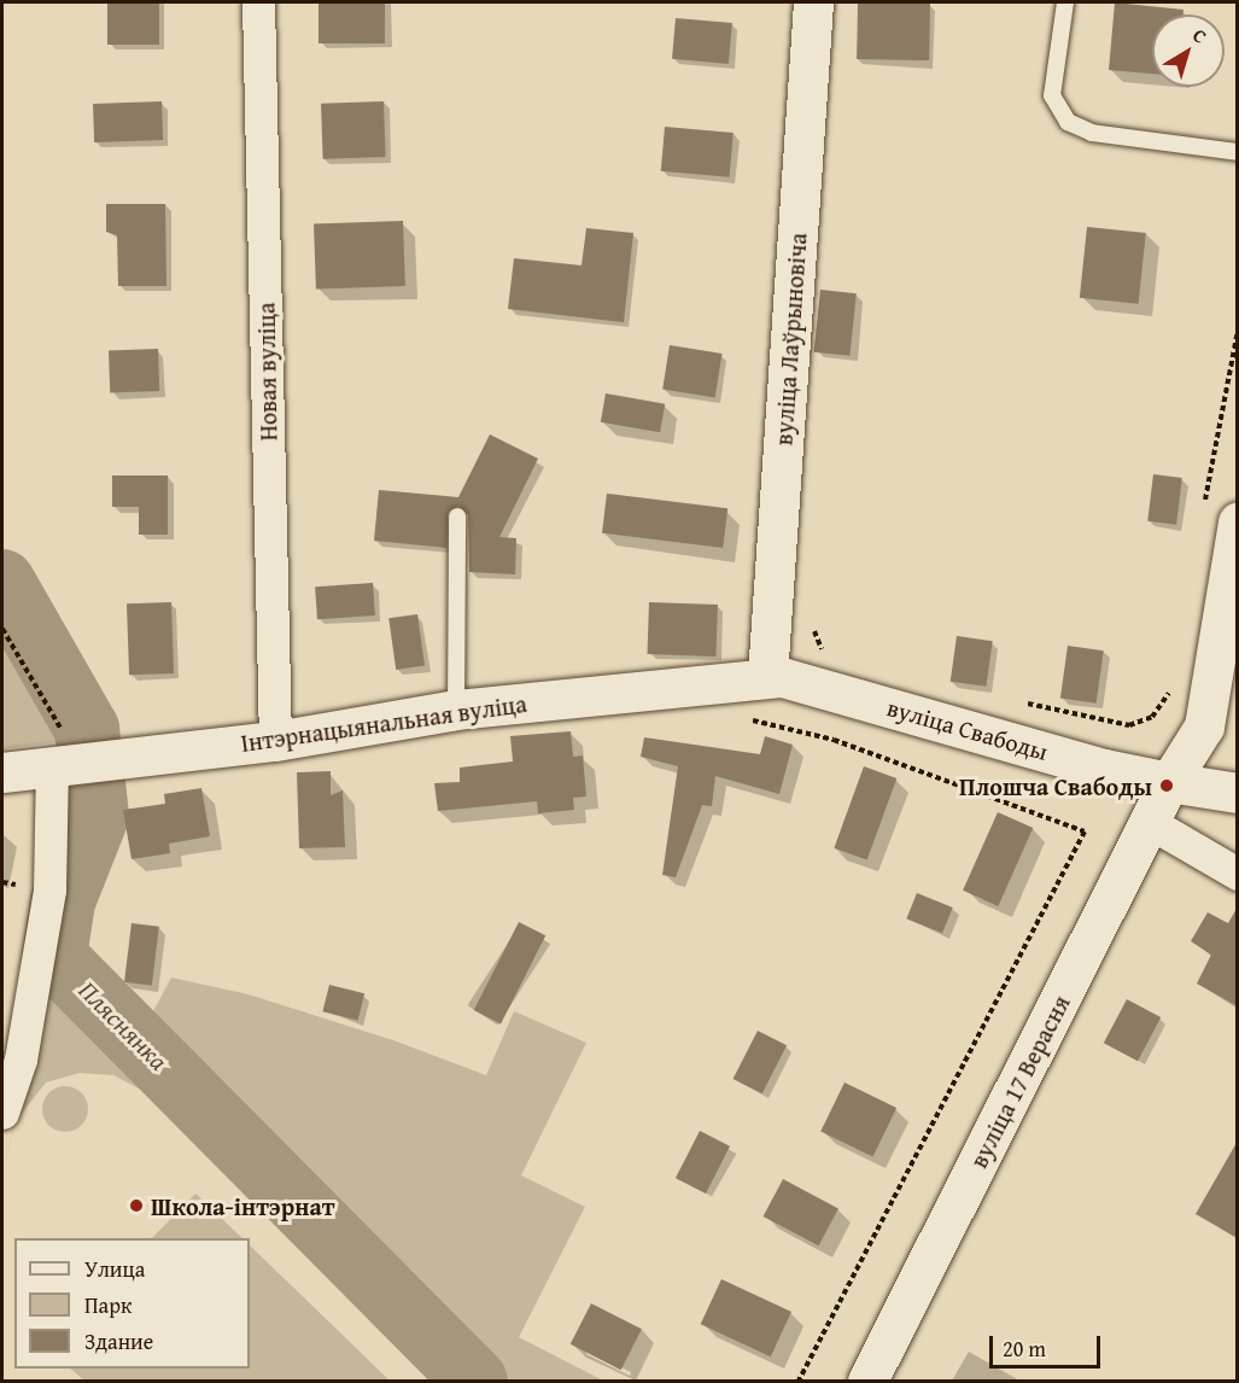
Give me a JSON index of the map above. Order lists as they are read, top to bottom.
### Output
{
  "streets": {
    "main road": [
      "вуліца Лаўрыновіча",
      "Інтэрнацыянальная вуліца",
      "вуліца Свабоды",
      "вуліца 17 Верасня"
    ],
    "street": ["Новая вуліца"]
  },
  "crossings": [
    ["вуліца Лаўрыновіча", "Інтэрнацыянальная вуліца"],
    ["вуліца Лаўрыновіча", "вуліца Свабоды"],
    ["Новая вуліца", "Інтэрнацыянальная вуліца"],
    ["Інтэрнацыянальная вуліца", "вуліца Свабоды"],
    ["вуліца Свабоды", "вуліца 17 Верасня"]
  ],
  "water": ["Пляснянка"],
  "places": ["Плошча Свабоды", "Школа-інтэрнат"],
  "legend": ["Улица", "Парк", "Здание"],
  "scale_bar": "20 m",
  "north": "top right"
}
